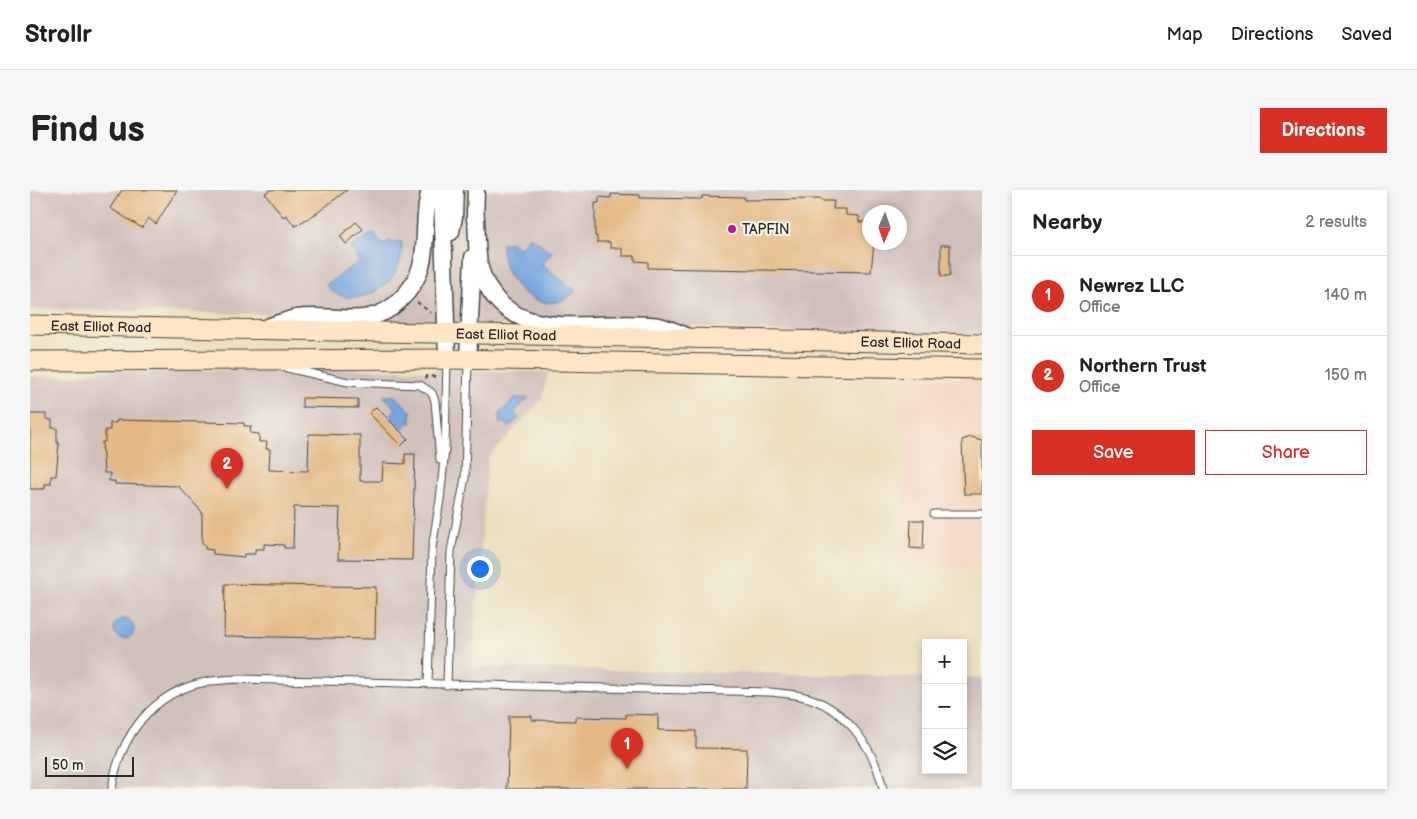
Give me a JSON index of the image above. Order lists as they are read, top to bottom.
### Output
{
  "streets": {
    "main road": ["East Elliot Road"]
  },
  "places": ["TAPFIN"],
  "scale_bar": "50 m",
  "north": "bottom",
  "page": {
    "header": "Strollr",
    "nav": ["Map", "Directions", "Saved"],
    "buttons": [
      "Directions",
      ["Save", "Share"]
    ],
    "title": "Find us",
    "heading": ["Nearby", "2 results"],
    "list": [
      {
        "mark": "1",
        "name": "Newrez LLC",
        "note": "Office",
        "value": "140 m"
      },
      {
        "mark": "2",
        "name": "Northern Trust",
        "note": "Office",
        "value": "150 m"
      }
    ],
    "pins": ["2", "1"],
    "map_buttons": ["+", "−"],
    "scale": "50 m"
  }
}
